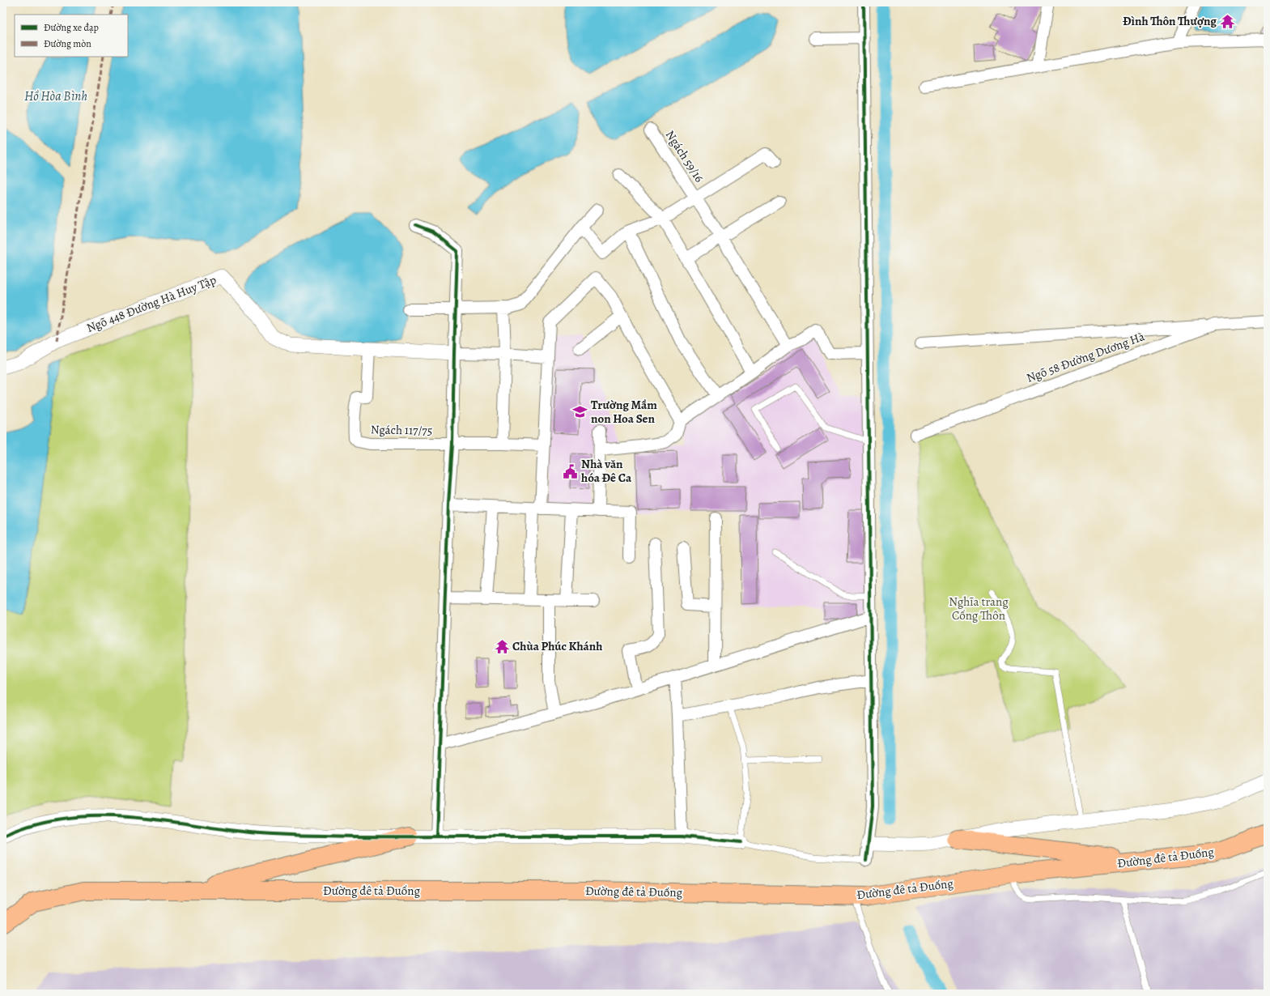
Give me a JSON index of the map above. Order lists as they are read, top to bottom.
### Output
{
  "streets": {
    "main road": ["Đường đê tả Đuống"],
    "street": [
      "Ngách 59/16",
      "Ngõ 448 Đường Hà Huy Tập",
      "Ngõ 58 Đường Dương Hà",
      "Ngách 117/75"
    ]
  },
  "crossings": [
    ["Ngõ 448 Đường Hà Huy Tập", "Ngách 117/75"]
  ],
  "water": ["Hồ Hòa Bình"],
  "parks": ["Nghĩa trang Cống Thôn"],
  "places": {
    "temple": ["Đình Thôn Thượng", "Chùa Phúc Khánh"],
    "school or university": ["Trường Mầm non Hoa Sen"],
    "public building": ["Nhà văn hóa Đê Ca"]
  },
  "legend": ["Đường xe đạp", "Đường mòn"]
}
